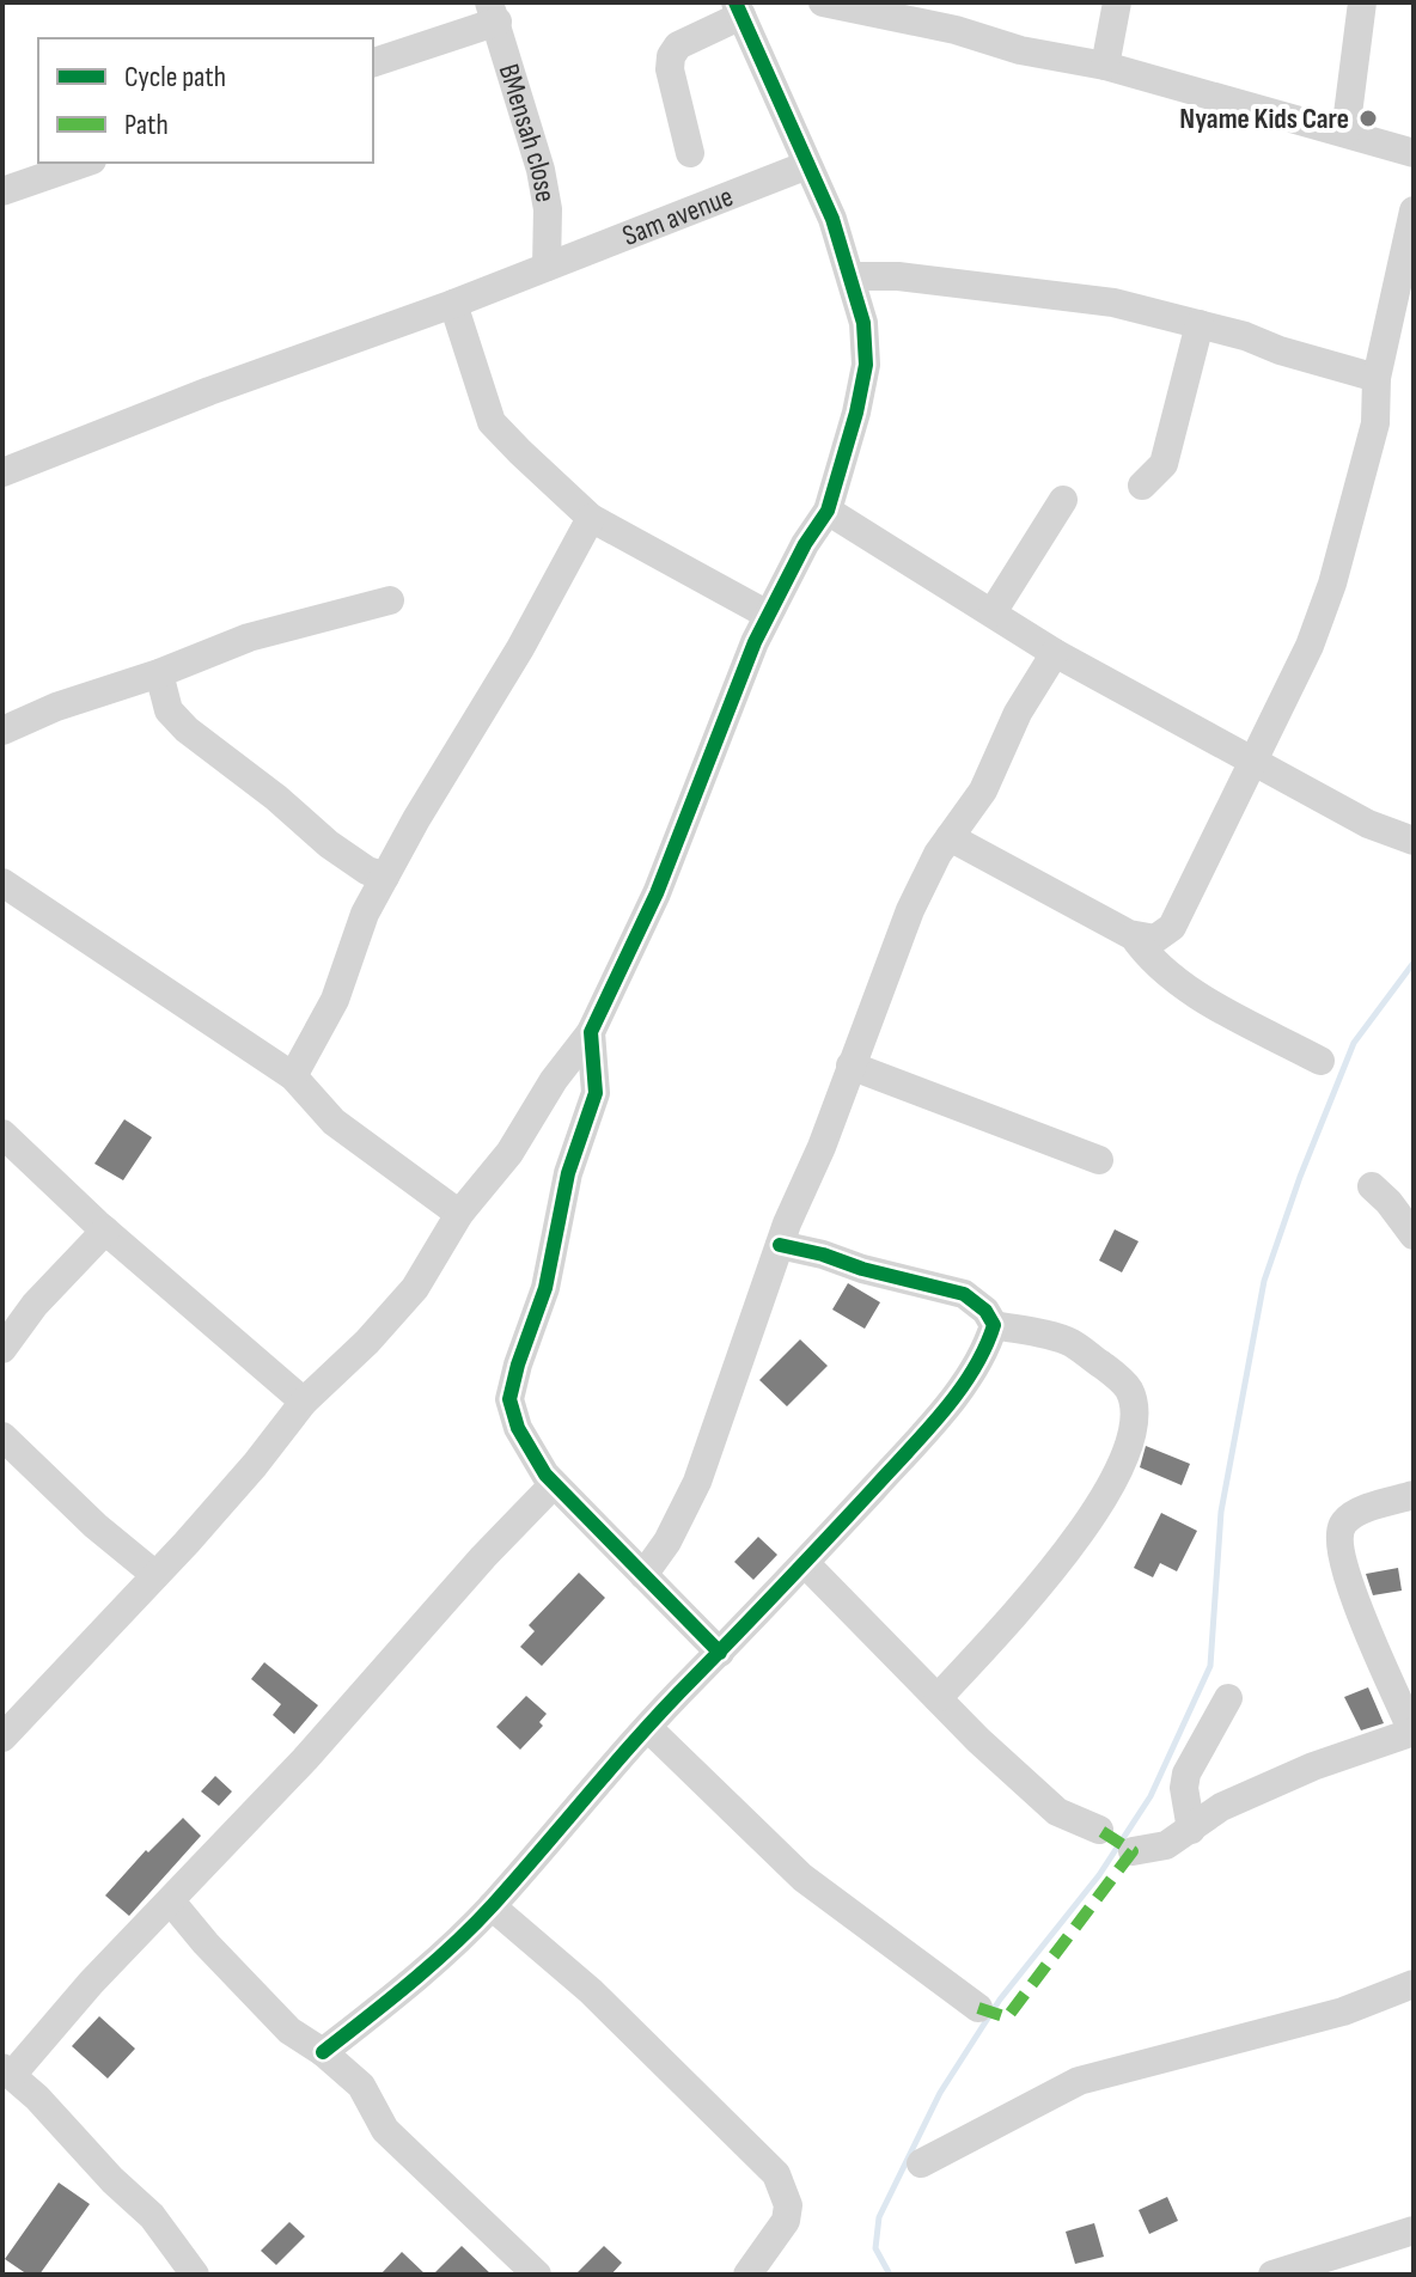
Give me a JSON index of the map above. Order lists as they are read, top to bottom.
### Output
{
  "streets": {
    "street": ["BMensah close", "Sam avenue"]
  },
  "crossings": [
    ["BMensah close", "Sam avenue"]
  ],
  "places": ["Nyame Kids Care"],
  "legend": ["Cycle path", "Path"]
}
